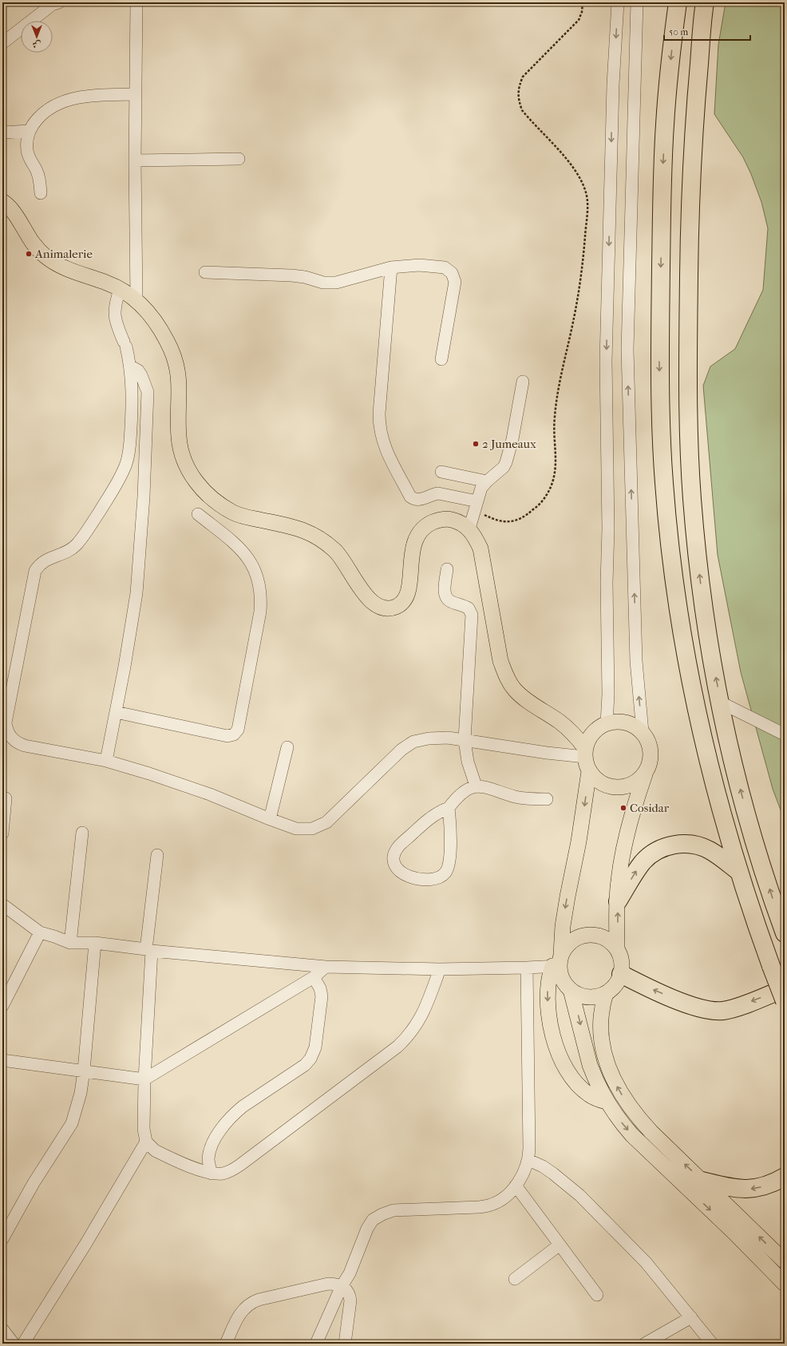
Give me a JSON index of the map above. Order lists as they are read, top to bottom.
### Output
{
  "places": ["Animalerie", "2 Jumeaux", "Cosidar"],
  "scale_bar": "50 m",
  "north": "bottom"
}
